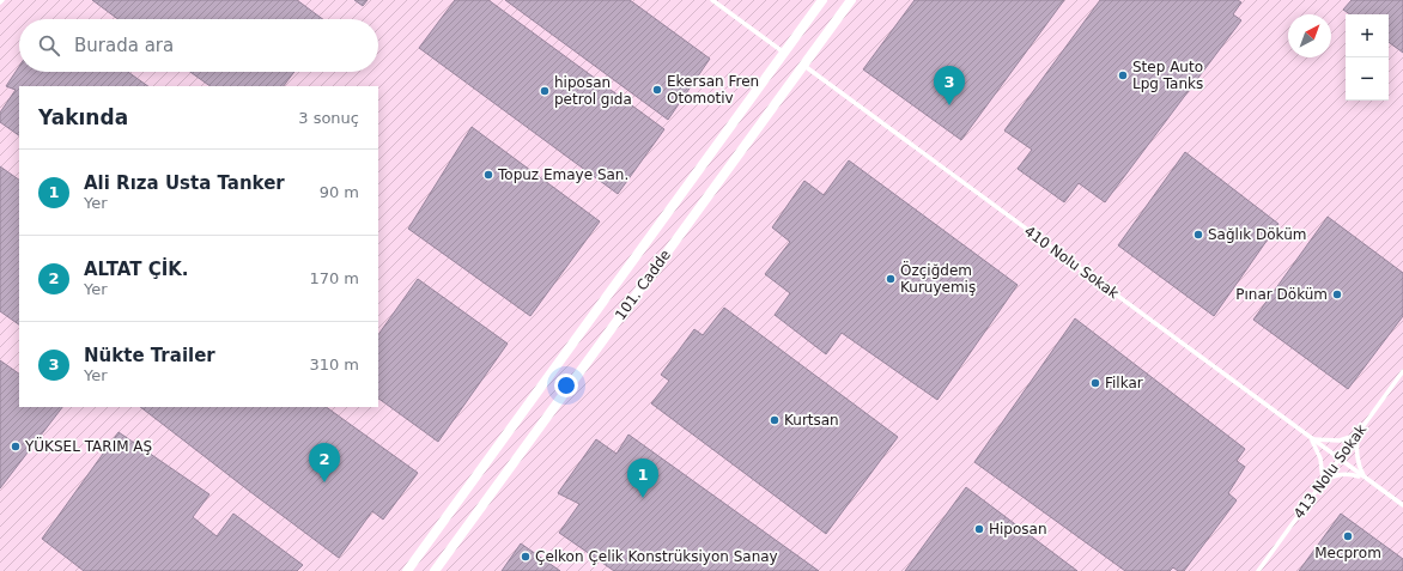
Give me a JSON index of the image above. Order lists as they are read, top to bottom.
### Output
{
  "streets": {
    "street": ["101. Cadde"],
    "lane": ["410 Nolu Sokak", "413 Nolu Sokak"]
  },
  "crossings": [
    ["410 Nolu Sokak", "101. Cadde"],
    ["410 Nolu Sokak", "413 Nolu Sokak"]
  ],
  "places": [
    "Step Auto Lpg Tanks",
    "Ekersan Fren Otomotiv",
    "hiposan petrol gıda",
    "Topuz Emaye San.",
    "Sağlık Döküm",
    "Özçiğdem Kuruyemiş",
    "Pınar Döküm",
    "Filkar",
    "Kurtsan",
    "YÜKSEL TARIM AŞ",
    "Hiposan",
    "Mecprom",
    "Çelkon Çelik Konstrüksiyon Sanay"
  ],
  "north": "top right",
  "page": {
    "map_buttons": ["+", "−"],
    "search": "Burada ara",
    "pins": ["3", "2", "1"],
    "heading": ["Yakında", "3 sonuç"],
    "list": [
      {
        "mark": "1",
        "name": "Ali Rıza Usta Tanker",
        "note": "Yer",
        "value": "90 m"
      },
      {
        "mark": "2",
        "name": "ALTAT ÇİK.",
        "note": "Yer",
        "value": "170 m"
      },
      {
        "mark": "3",
        "name": "Nükte Trailer",
        "note": "Yer",
        "value": "310 m"
      }
    ]
  }
}
